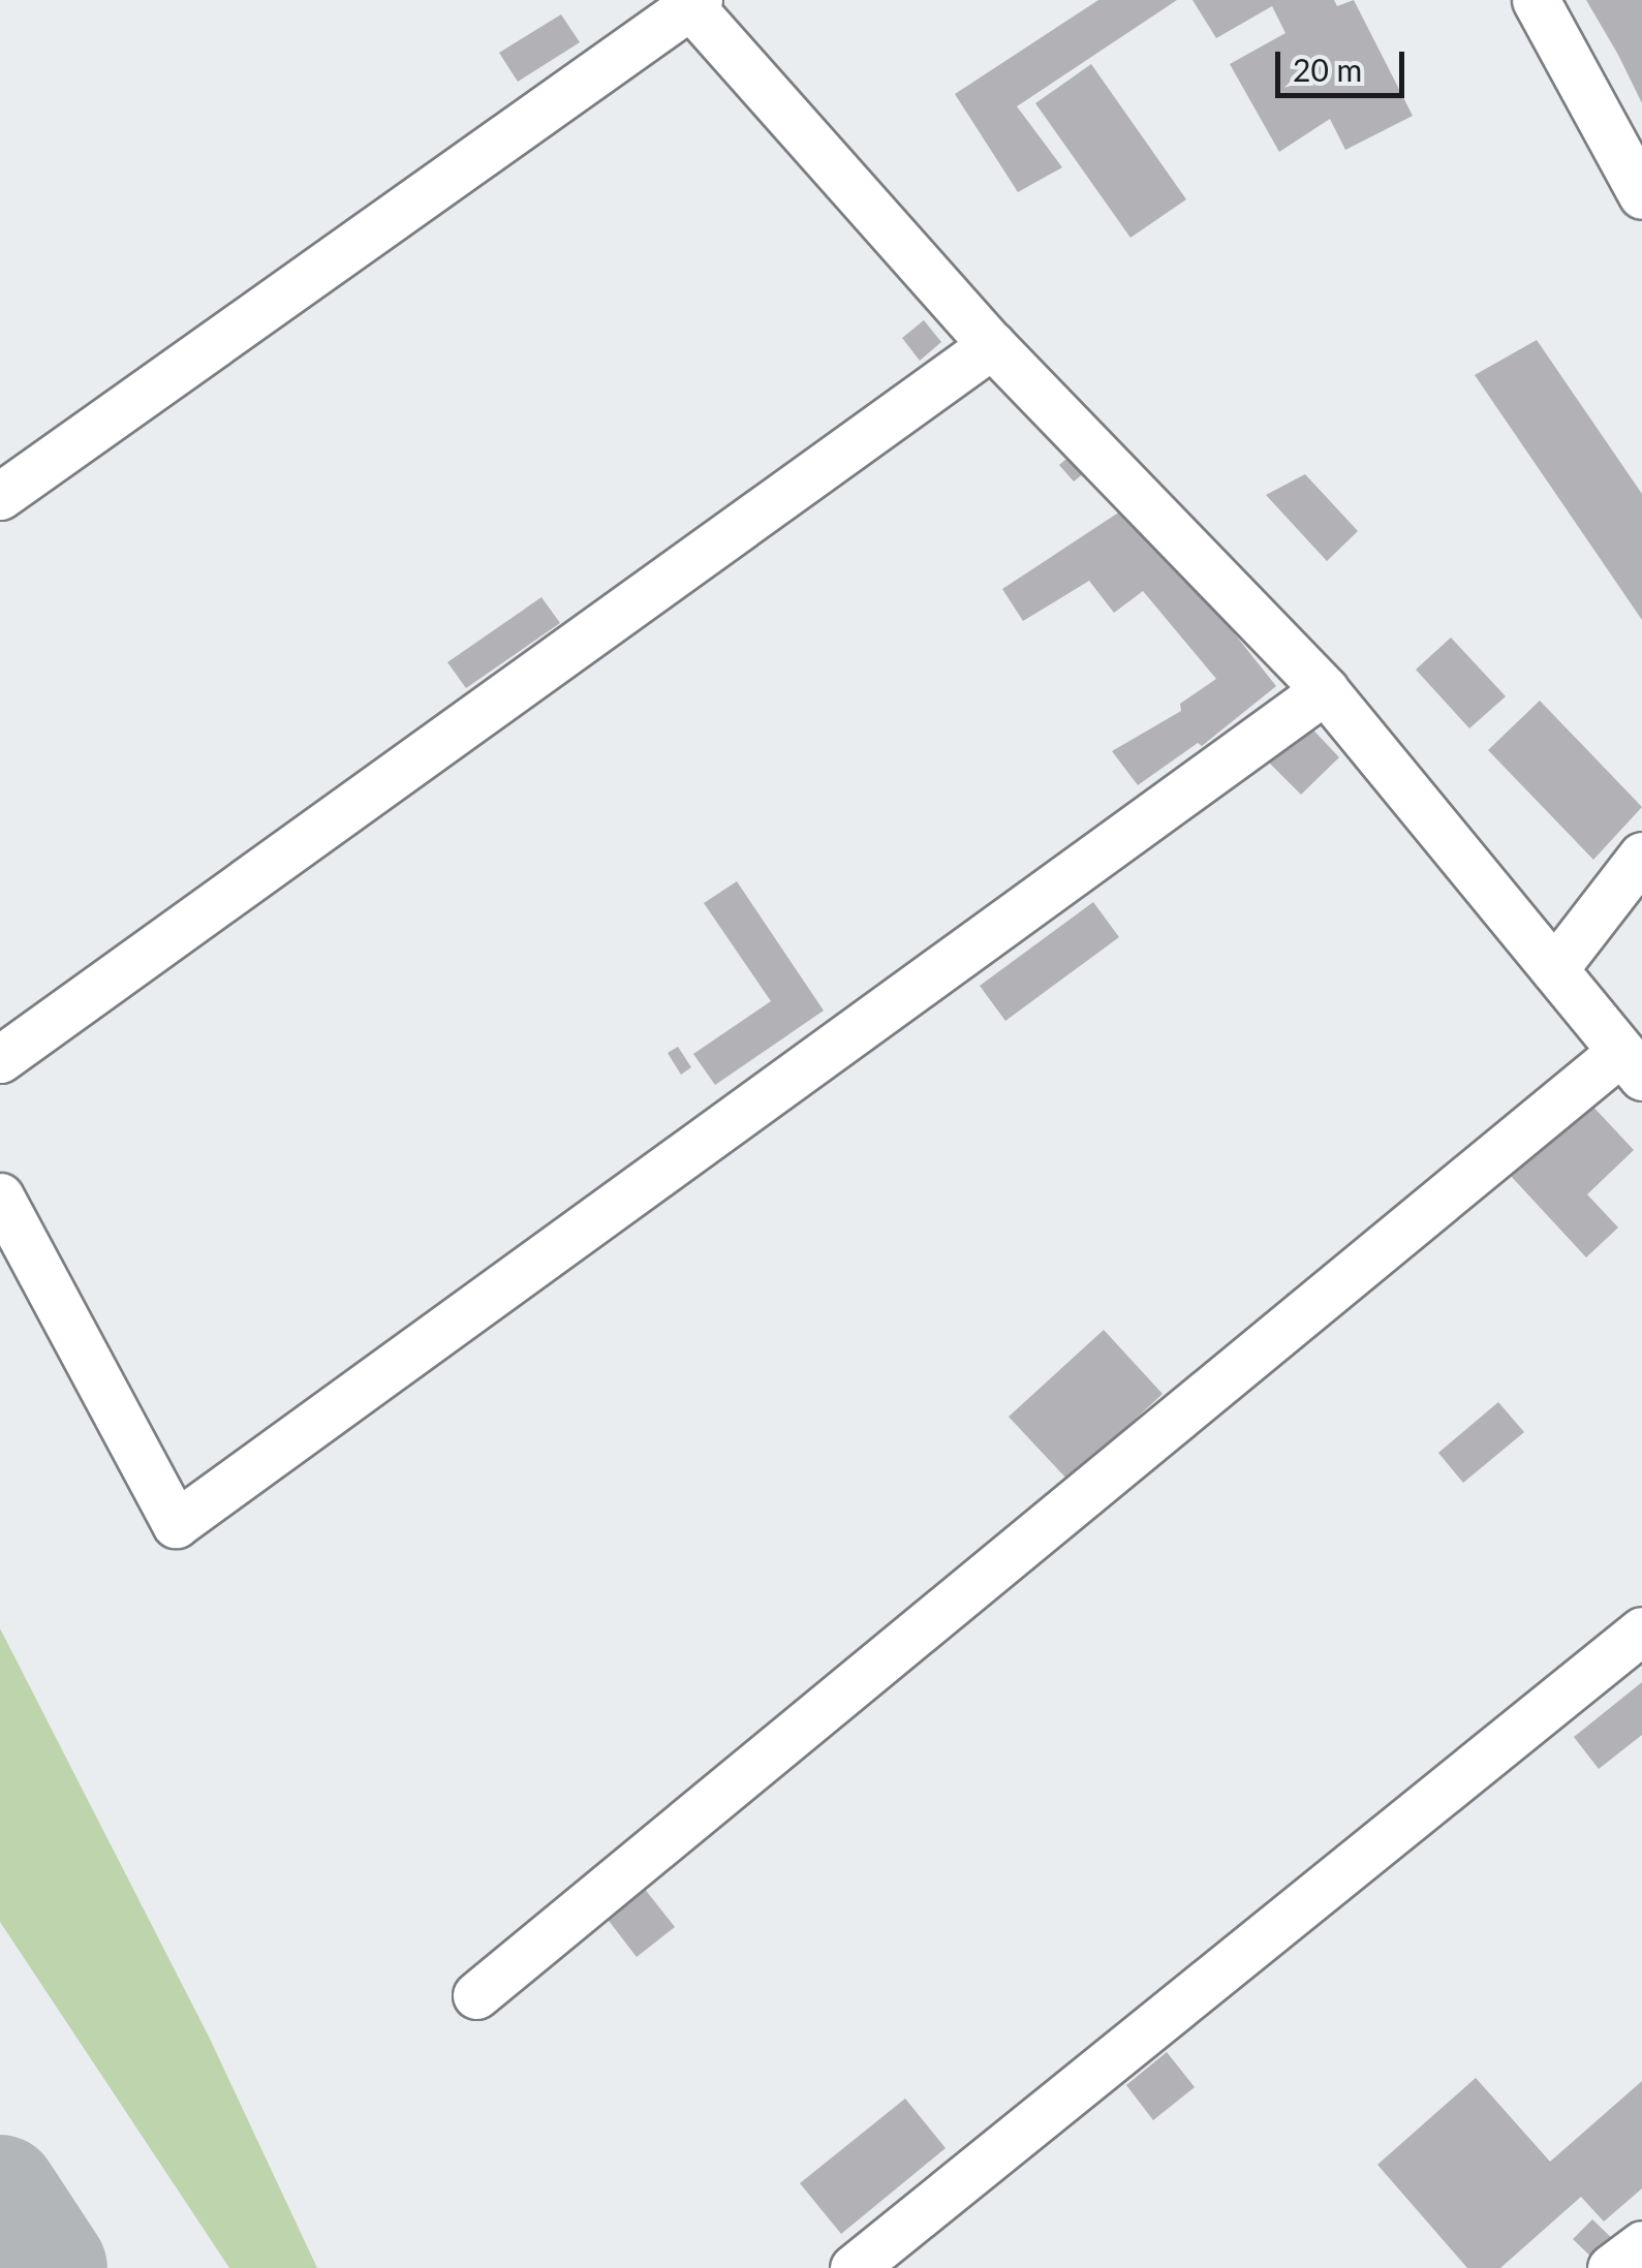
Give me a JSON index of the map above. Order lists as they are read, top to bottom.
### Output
{
  "scale_bar": "20 m"
}
